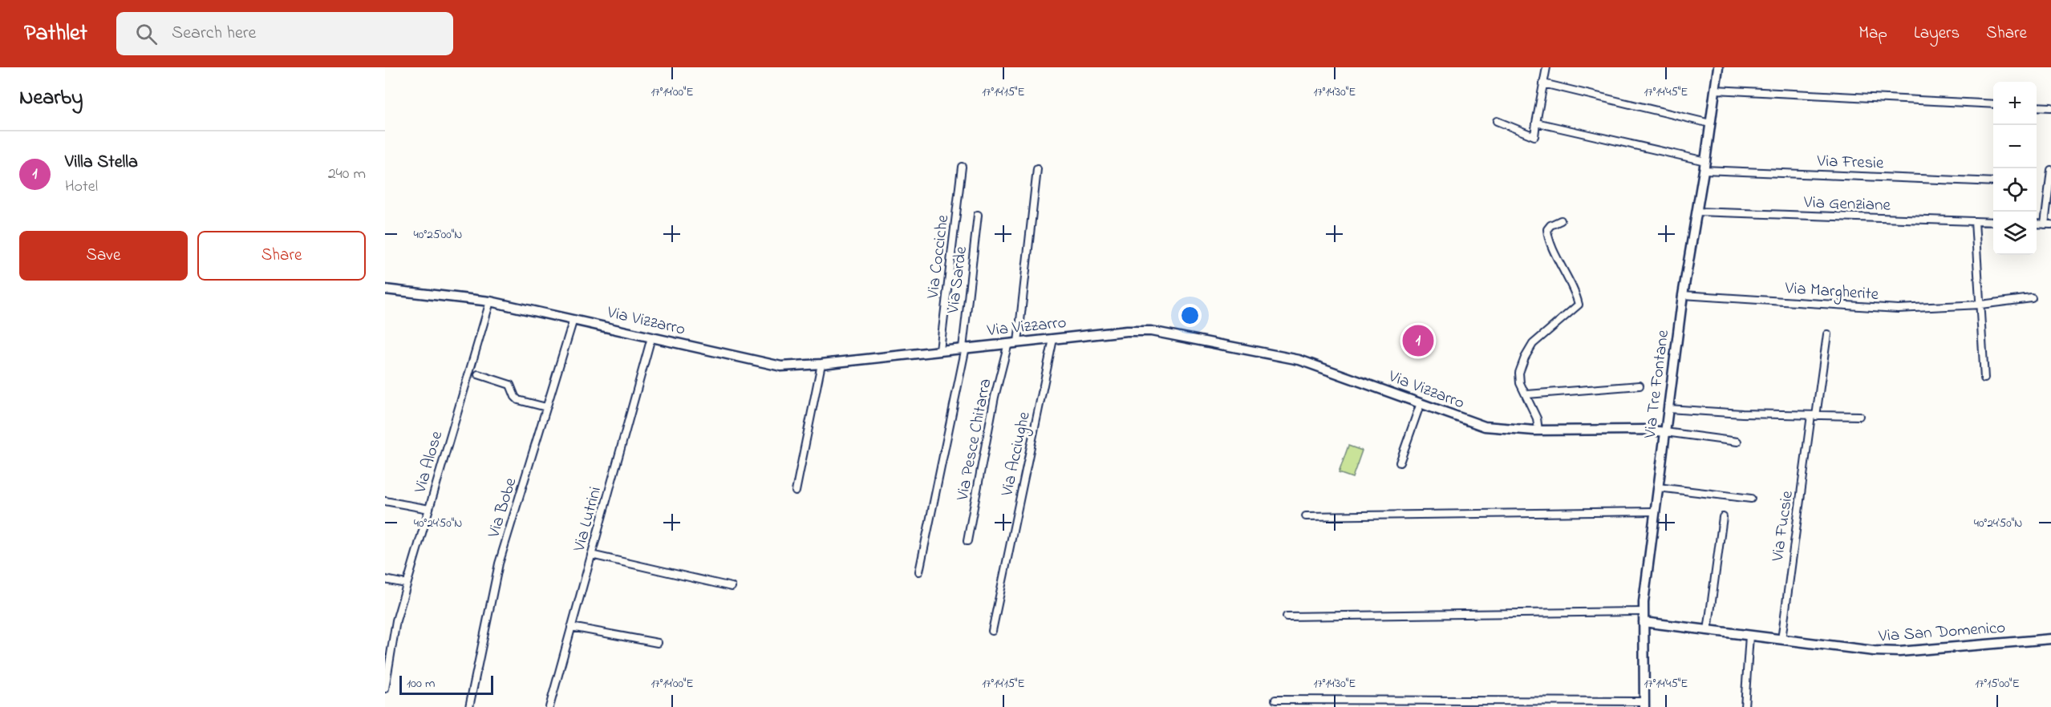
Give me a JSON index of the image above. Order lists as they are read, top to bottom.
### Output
{
  "streets": {
    "street": [
      "Via Fresie",
      "Via Genziane",
      "Via Cocciche",
      "Via Sarde",
      "Via Margherite",
      "Via Vizzarro",
      "Via Tre Fontane",
      "Via Pesce Chitarra",
      "Via Acciughe",
      "Via Alose",
      "Via Bobe",
      "Via Lutrini",
      "Via Fucsie",
      "Via San Domenico"
    ]
  },
  "crossings": [
    ["Via Fresie", "Via Tre Fontane"],
    ["Via Genziane", "Via Tre Fontane"],
    ["Via Cocciche", "Via Vizzarro"],
    ["Via Sarde", "Via Vizzarro"],
    ["Via Margherite", "Via Tre Fontane"],
    ["Via Vizzarro", "Via Tre Fontane"],
    ["Via Vizzarro", "Via Pesce Chitarra"],
    ["Via Vizzarro", "Via Acciughe"],
    ["Via Vizzarro", "Via Alose"],
    ["Via Vizzarro", "Via Bobe"],
    ["Via Vizzarro", "Via Lutrini"],
    ["Via Tre Fontane", "Via San Domenico"],
    ["Via Fucsie", "Via San Domenico"]
  ],
  "scale_bar": "100 m",
  "page": {
    "header": "Pathlet",
    "search": "Search here",
    "nav": ["Map", "Layers", "Share"],
    "heading": "Nearby",
    "map_buttons": ["+", "−"],
    "list": [
      {
        "mark": "1",
        "name": "Villa Stella",
        "note": "Hotel",
        "value": "240 m"
      }
    ],
    "buttons": ["Save", "Share"],
    "pins": "1",
    "scale": "100 m"
  },
  "coordinates": [
    "17°14'00\"E",
    "17°14'15\"E",
    "17°14'30\"E",
    "17°14'45\"E",
    "40°25'00\"N",
    "40°24'50\"N",
    "17°15'00\"E"
  ]
}
